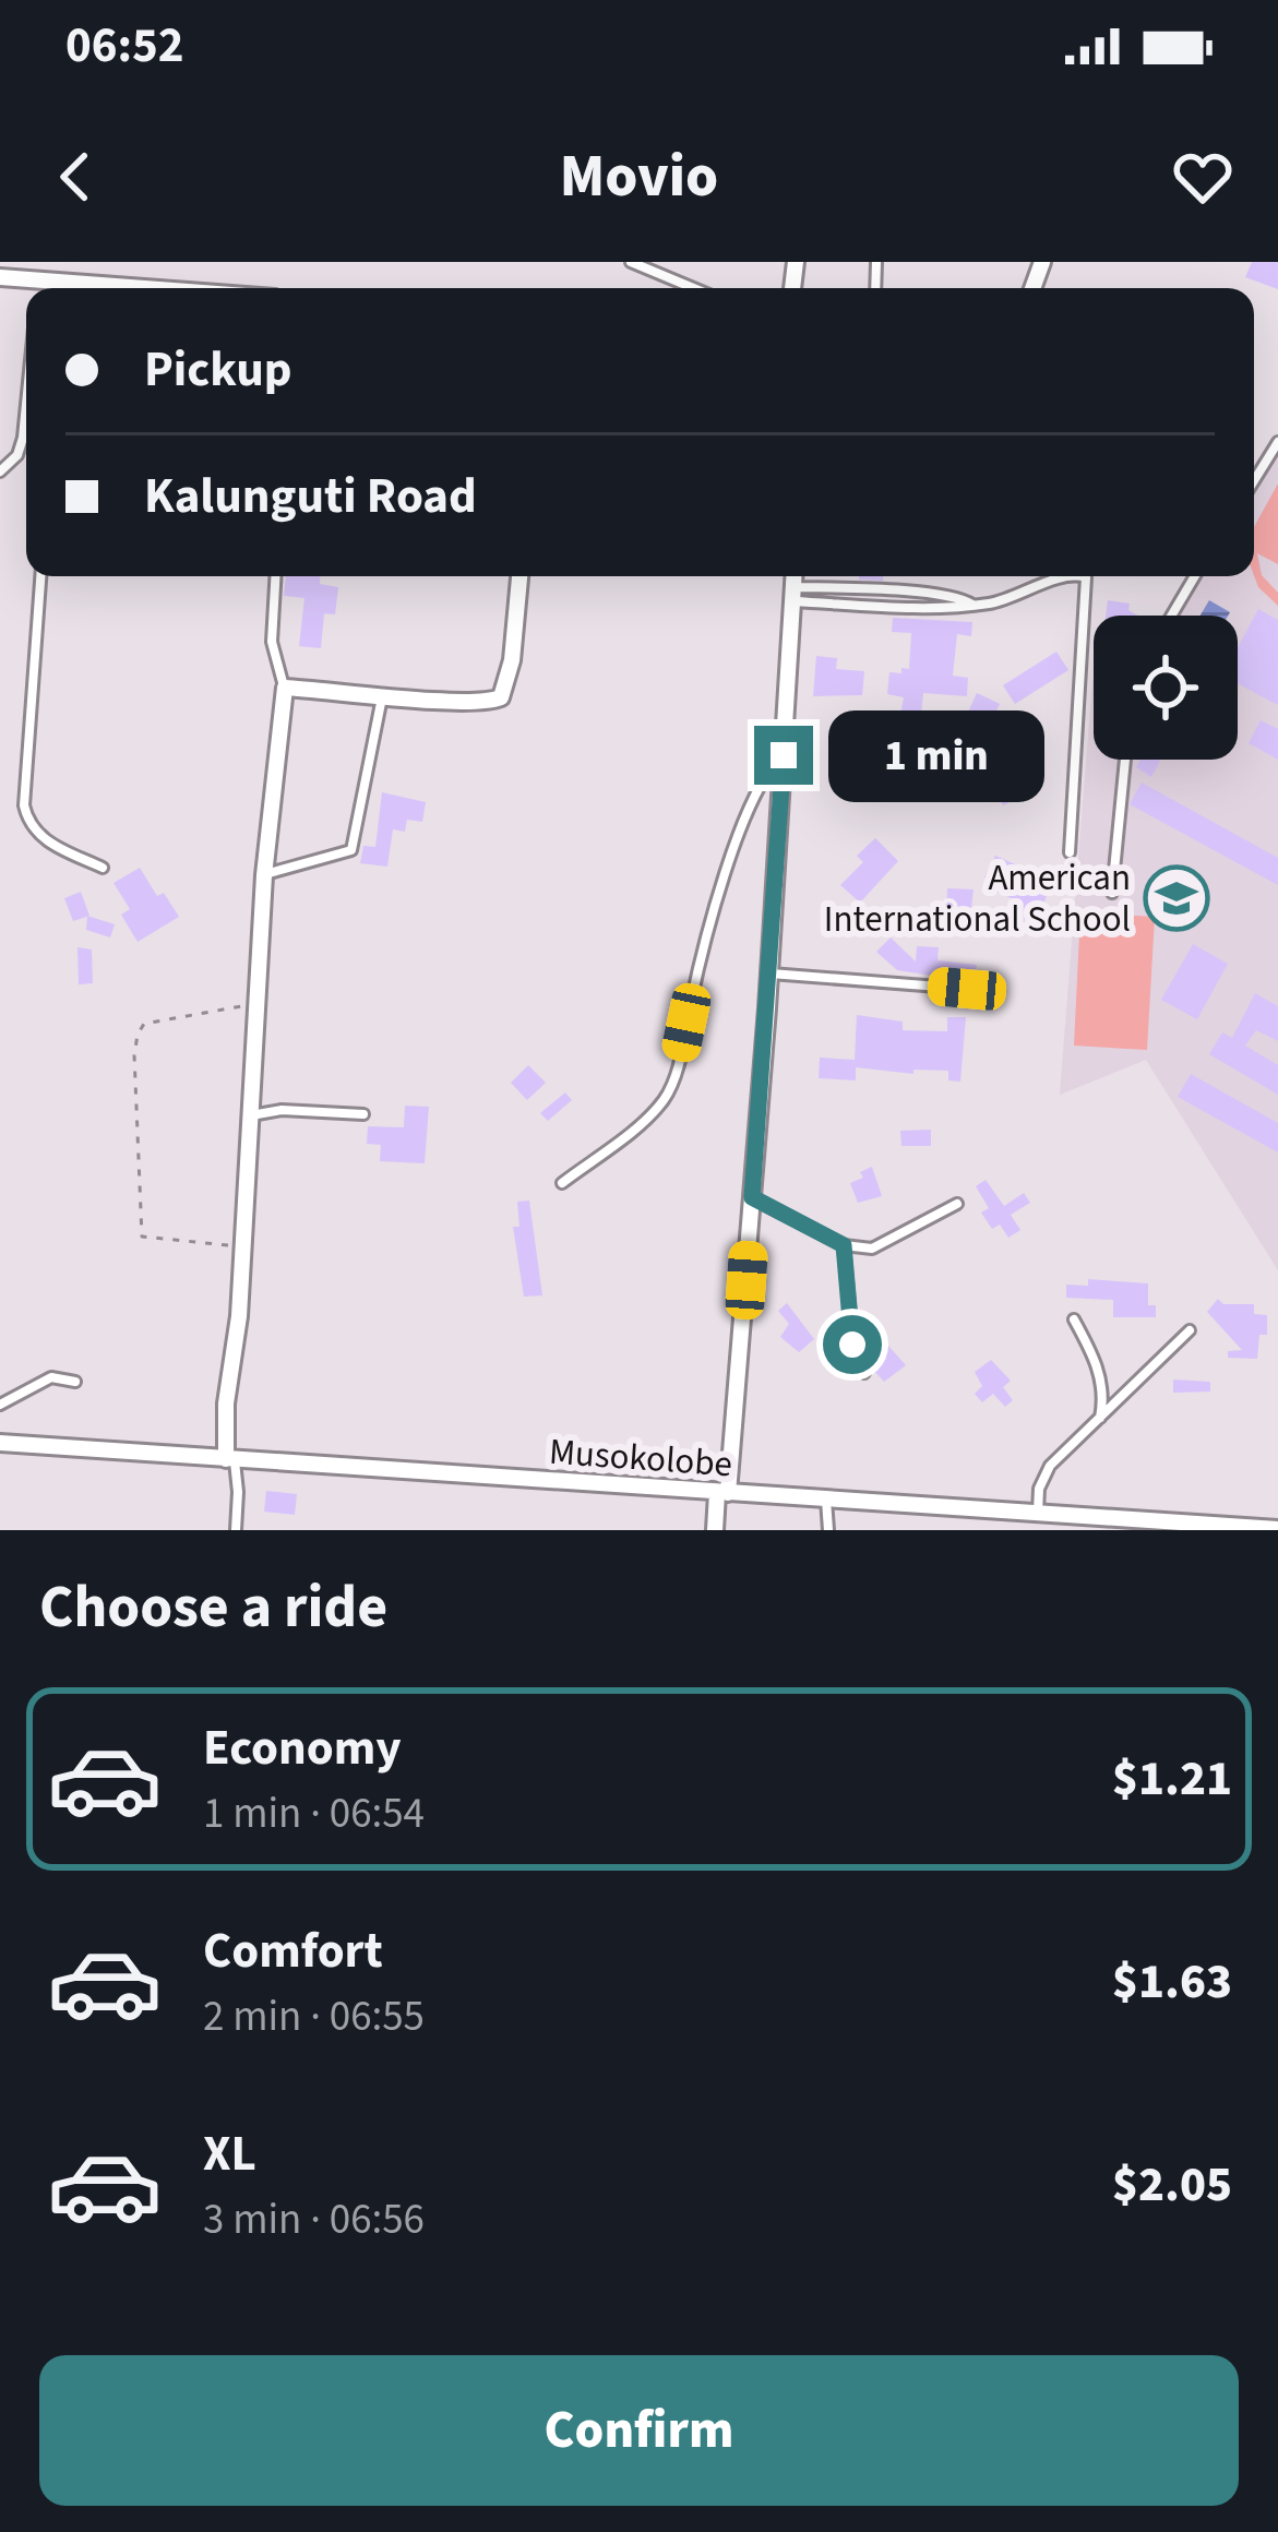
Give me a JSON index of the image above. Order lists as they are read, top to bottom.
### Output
{
  "streets": {
    "street": ["Musokolobe"]
  },
  "places": {
    "school or university": ["American International School"]
  },
  "page": {
    "status": "06:52",
    "header": "Movio",
    "banner": ["Pickup", "Kalunguti Road"],
    "bubble": "1 min",
    "heading": "Choose a ride",
    "list": [
      {
        "name": "Economy",
        "note": "1 min · 06:54",
        "value": "$1.21"
      },
      {
        "name": "Comfort",
        "note": "2 min · 06:55",
        "value": "$1.63"
      },
      {
        "name": "XL",
        "note": "3 min · 06:56",
        "value": "$2.05"
      }
    ],
    "buttons": "Confirm"
  }
}
